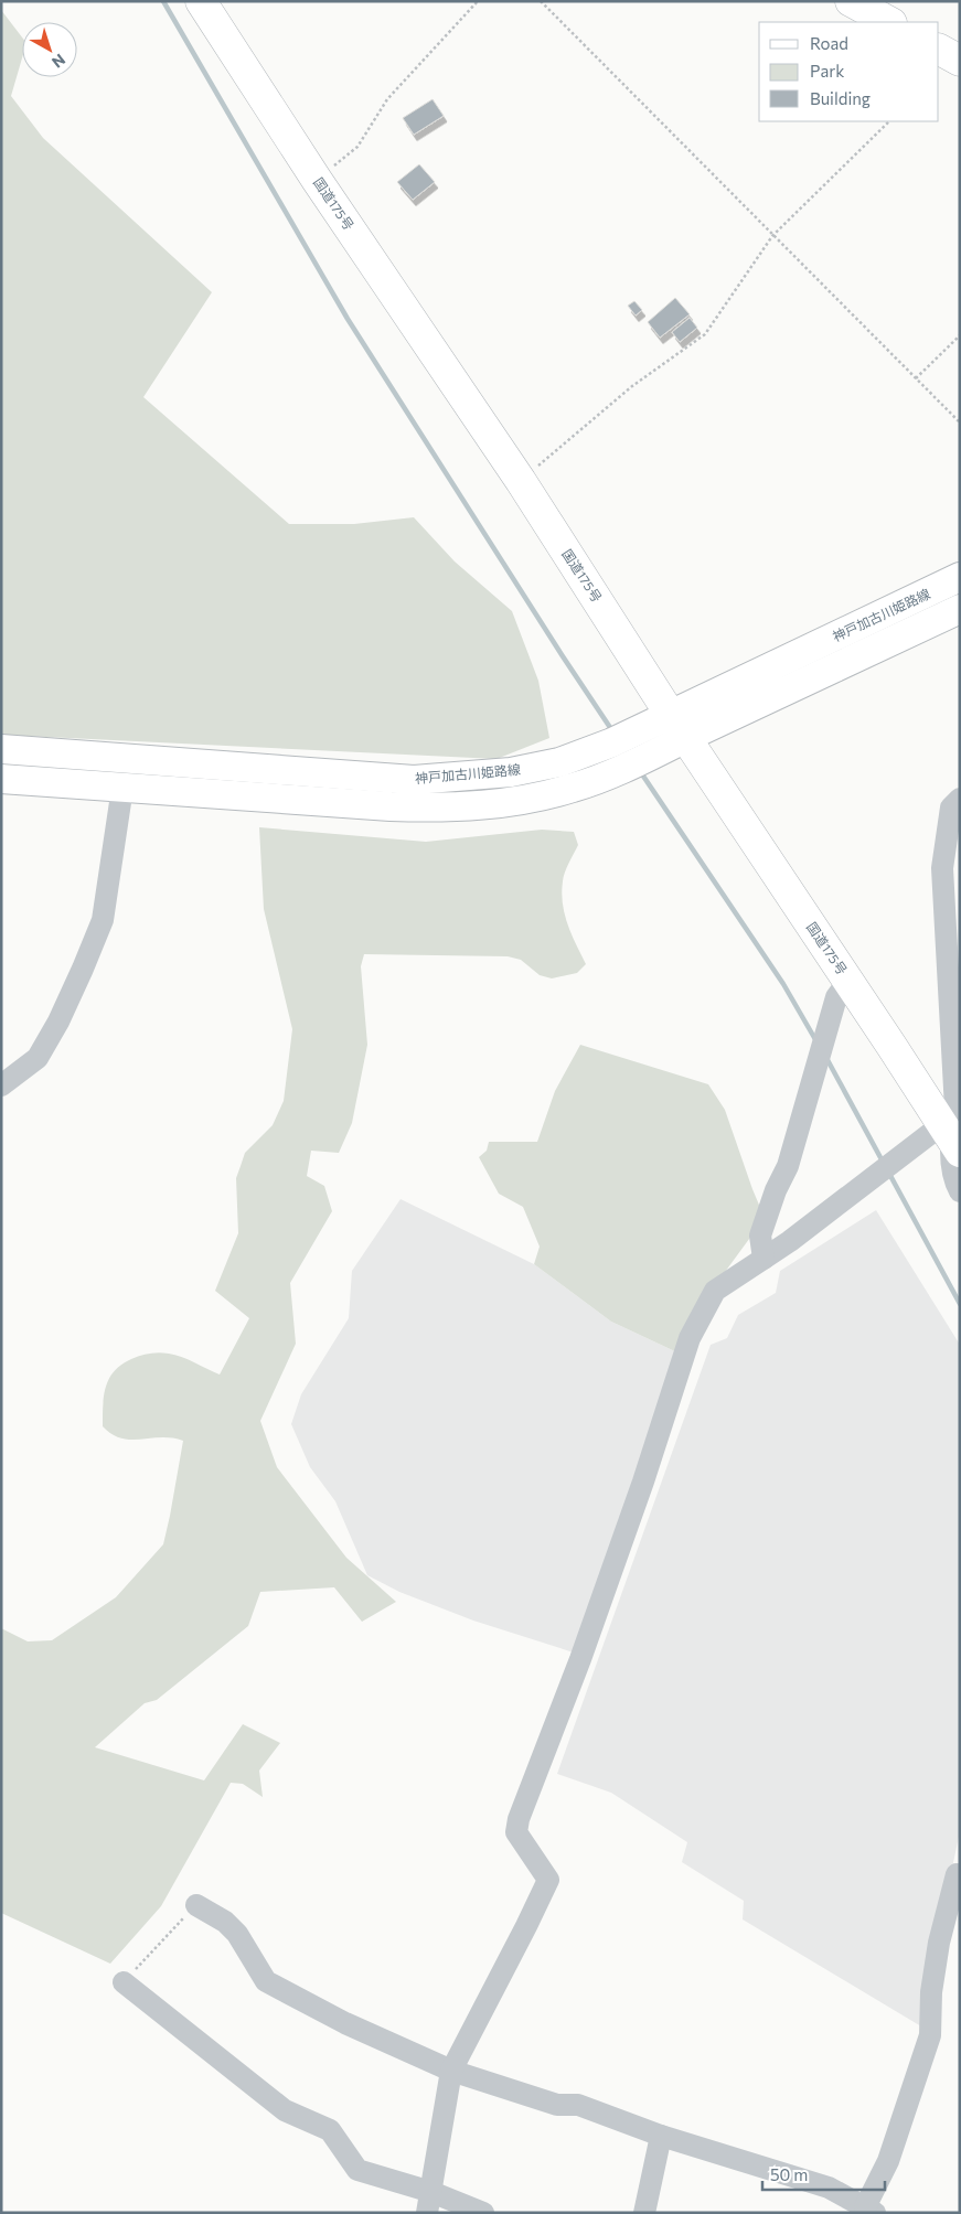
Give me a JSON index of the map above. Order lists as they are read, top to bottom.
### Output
{
  "streets": {
    "highway": ["国道175号"],
    "main road": ["神戸加古川姫路線"]
  },
  "crossings": [
    ["国道175号", "神戸加古川姫路線"]
  ],
  "legend": ["Road", "Park", "Building"],
  "scale_bar": "50 m",
  "north": "bottom right"
}
